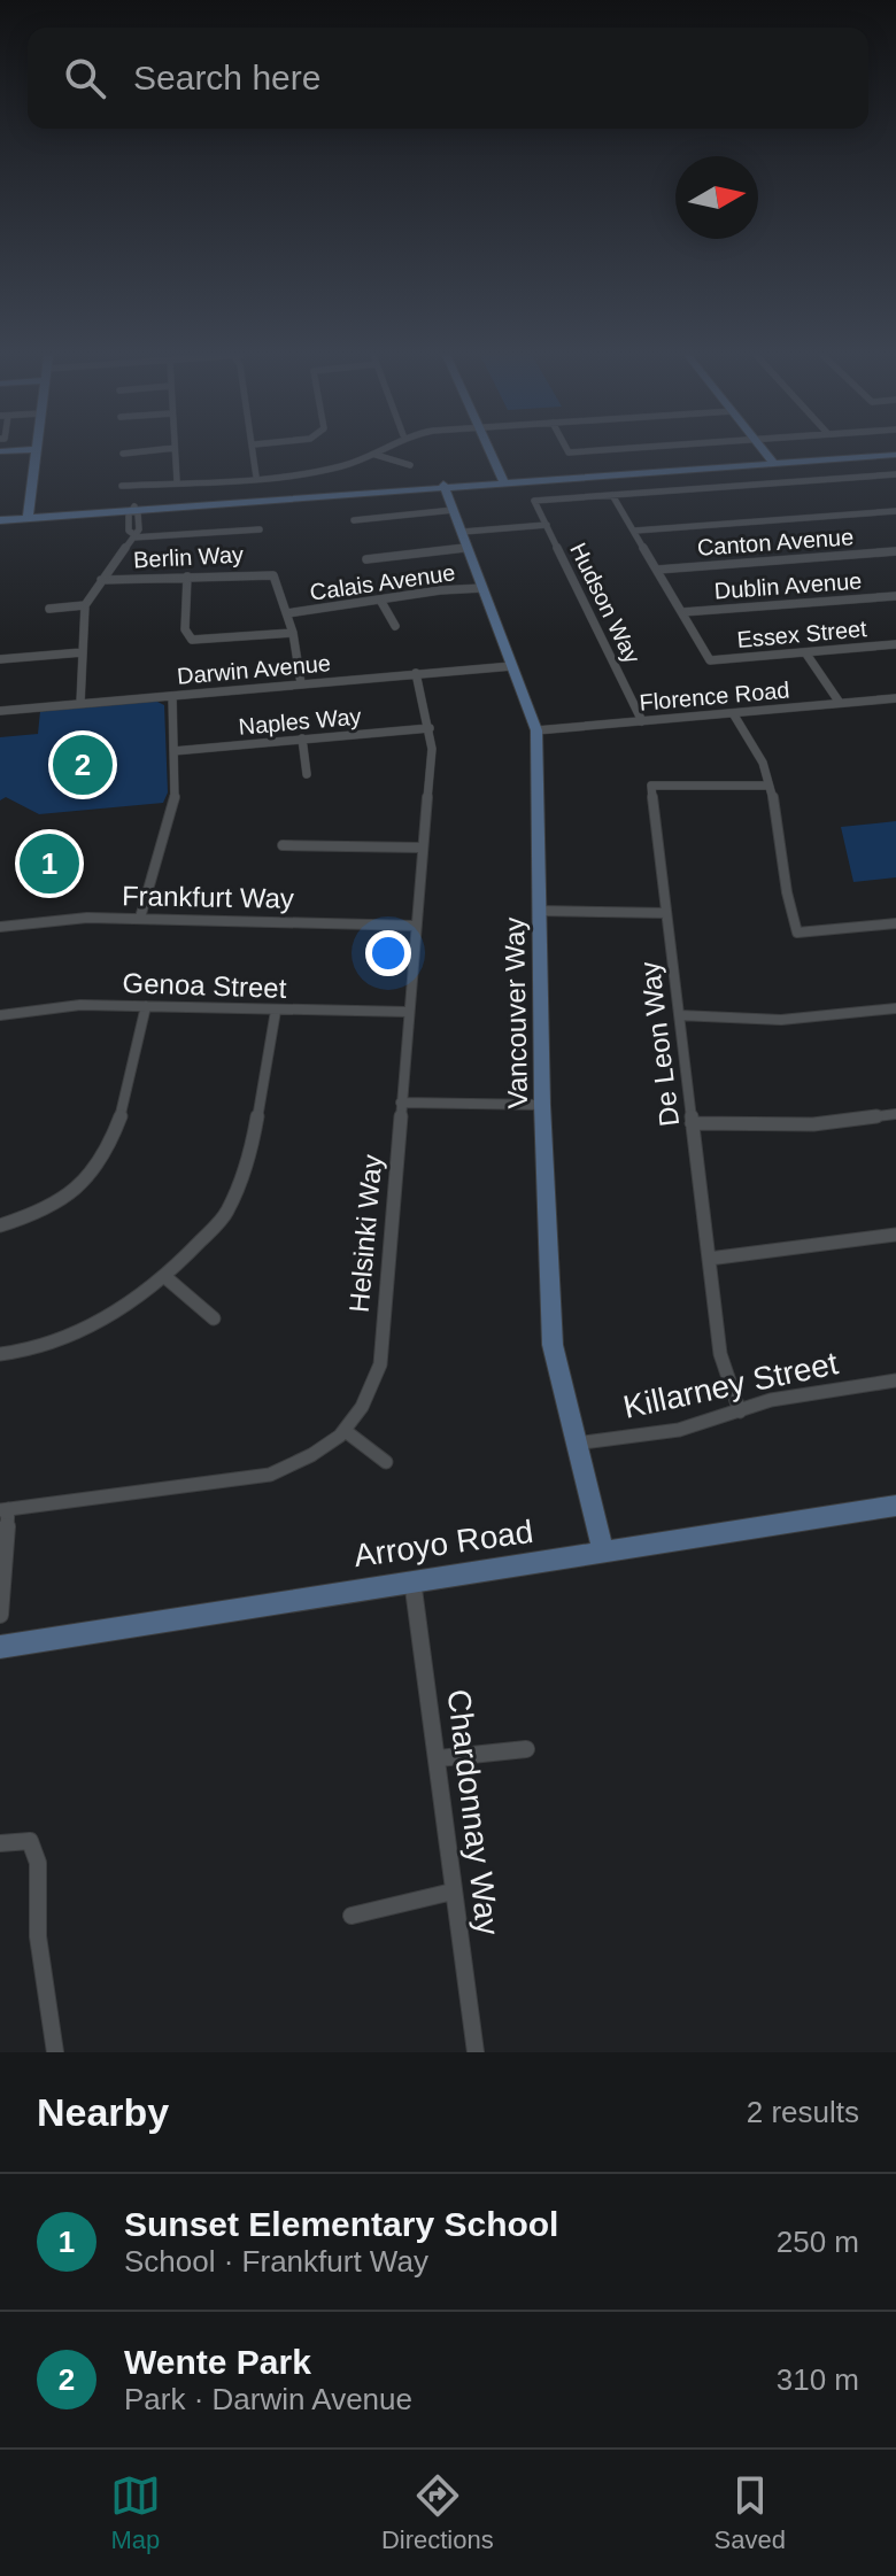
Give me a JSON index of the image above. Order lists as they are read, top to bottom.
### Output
{
  "streets": {
    "street": [
      "Canton Avenue",
      "Berlin Way",
      "Calais Avenue",
      "Dublin Avenue",
      "Hudson Way",
      "Essex Street",
      "Darwin Avenue",
      "Florence Road",
      "Naples Way",
      "Frankfurt Way",
      "Genoa Street",
      "Vancouver Way",
      "De Leon Way",
      "Helsinki Way",
      "Killarney Street",
      "Arroyo Road",
      "Chardonnay Way"
    ]
  },
  "crossings": [
    ["Berlin Way", "Calais Avenue"],
    ["Berlin Way", "Darwin Avenue"],
    ["Calais Avenue", "Vancouver Way"],
    ["Dublin Avenue", "Essex Street"],
    ["Hudson Way", "Florence Road"],
    ["Darwin Avenue", "Vancouver Way"],
    ["Darwin Avenue", "Helsinki Way"],
    ["Florence Road", "Vancouver Way"],
    ["Naples Way", "Helsinki Way"],
    ["Frankfurt Way", "Helsinki Way"],
    ["Genoa Street", "Helsinki Way"],
    ["Vancouver Way", "Killarney Street"],
    ["Vancouver Way", "Arroyo Road"],
    ["De Leon Way", "Killarney Street"],
    ["Arroyo Road", "Chardonnay Way"]
  ],
  "north": "right",
  "page": {
    "search": "Search here",
    "pins": ["2", "1"],
    "heading": ["Nearby", "2 results"],
    "list": [
      {
        "mark": "1",
        "name": "Sunset Elementary School",
        "note": "School · Frankfurt Way",
        "value": "250 m"
      },
      {
        "mark": "2",
        "name": "Wente Park",
        "note": "Park · Darwin Avenue",
        "value": "310 m"
      }
    ],
    "nav": ["Map", "Directions", "Saved"]
  }
}
